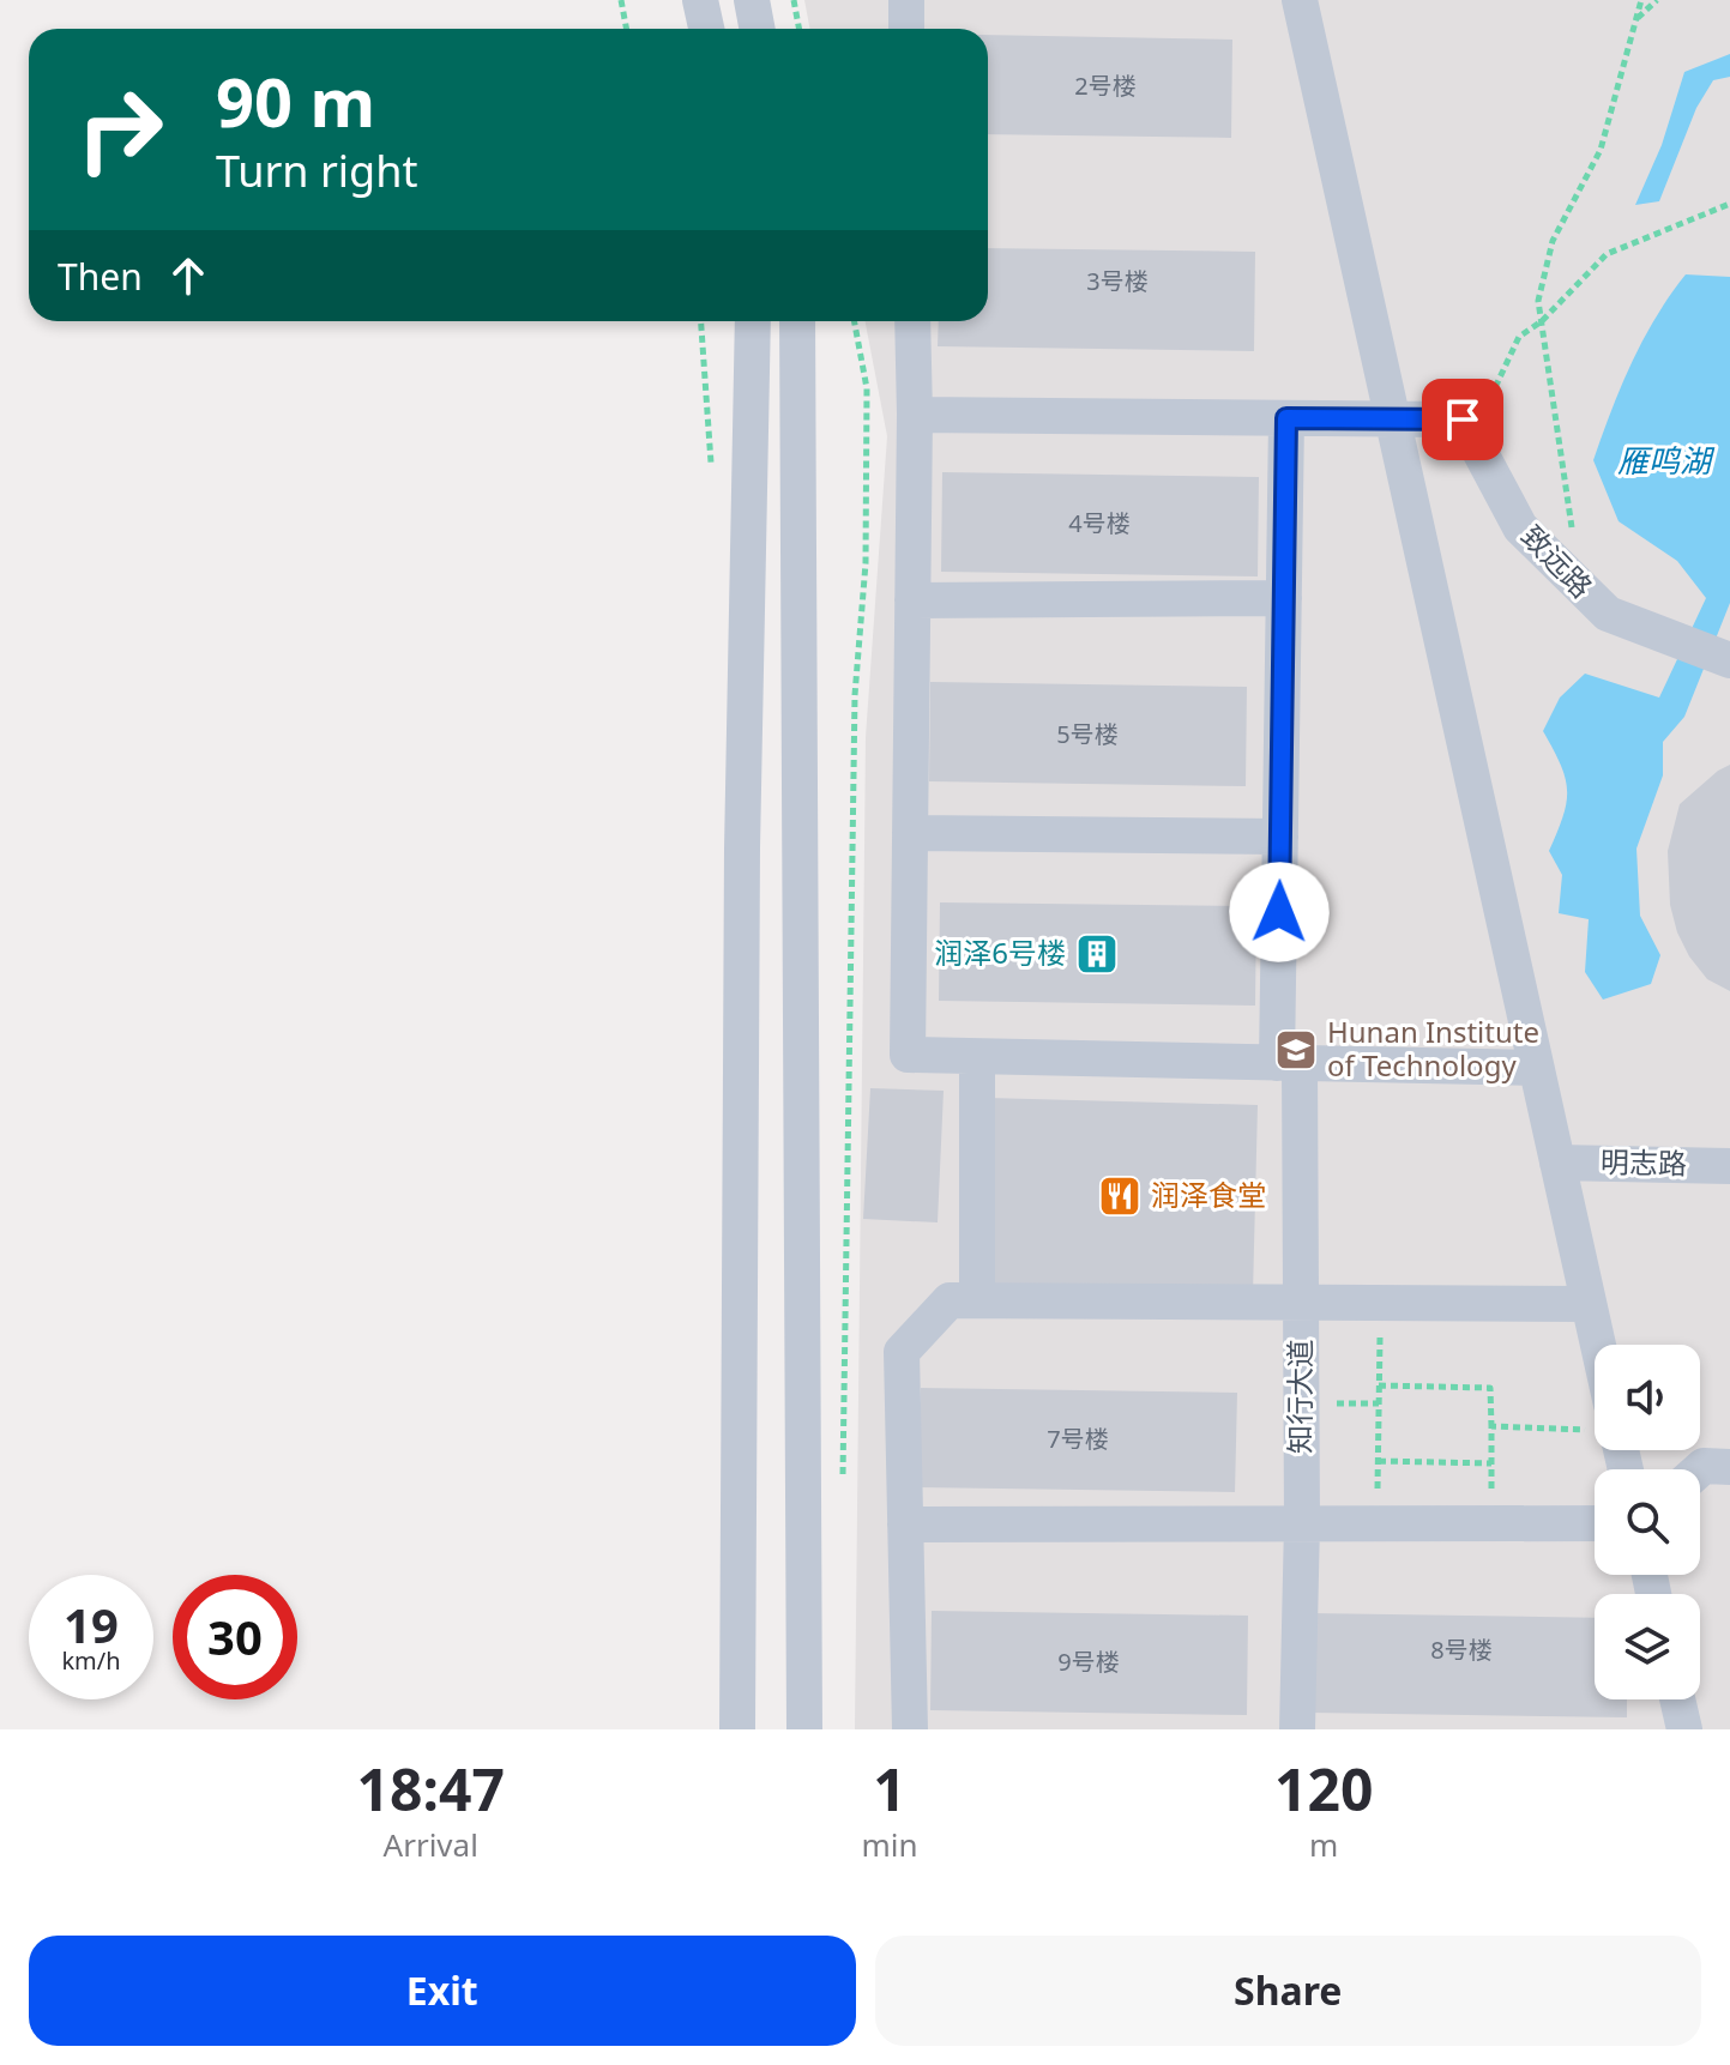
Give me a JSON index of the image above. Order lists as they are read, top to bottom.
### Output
{
  "streets": {
    "street": ["致远路", "明志路", "知行大道"]
  },
  "water": ["雁鸣湖"],
  "places": {
    "building": ["润泽6号楼"],
    "school or university": ["Hunan Institute of Technology"],
    "restaurant": ["润泽食堂"]
  },
  "house_numbers": [
    "2号楼",
    "3号楼",
    "4号楼",
    "5号楼",
    "7号楼",
    "8号楼",
    "9号楼"
  ],
  "page": {
    "turn": ["90 m", "Turn right"],
    "then": "Then",
    "speed": "19 km/h",
    "limit": "30",
    "eta": [
      "18:47",
      "Arrival",
      "1",
      "min",
      "120",
      "m"
    ],
    "buttons": ["Exit", "Share"]
  }
}
